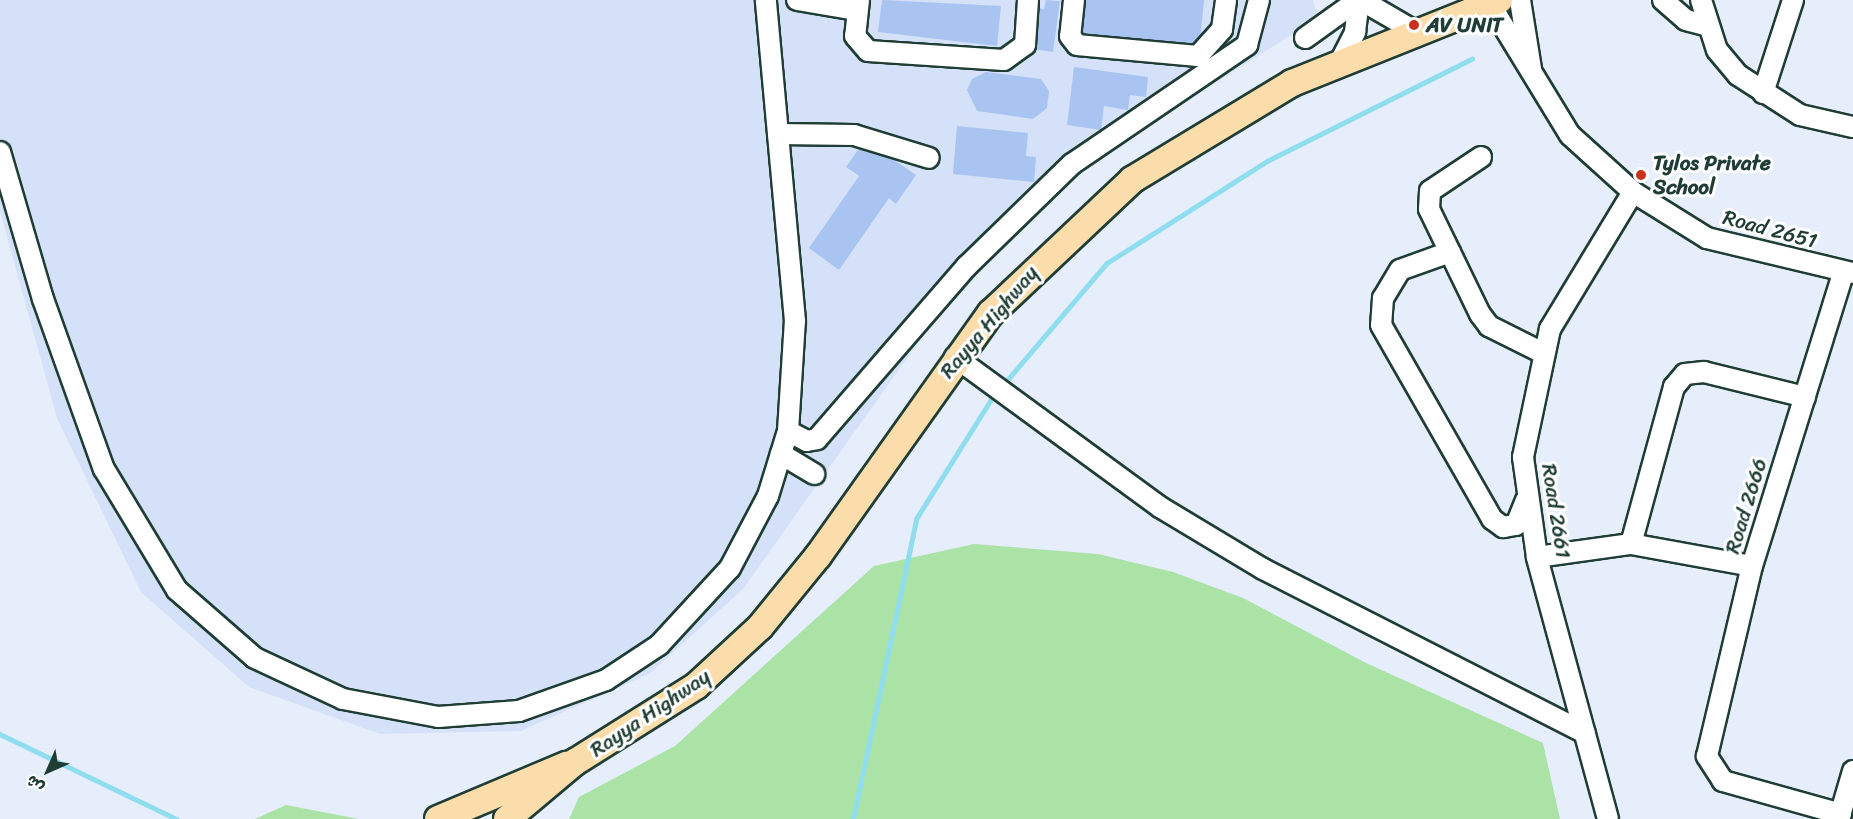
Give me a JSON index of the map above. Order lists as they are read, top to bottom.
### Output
{
  "streets": {
    "main road": ["Rayya Highway"],
    "street": ["Road 2651", "Road 2666", "Road 2661"]
  },
  "crossings": [
    ["Road 2651", "Rayya Highway"],
    ["Road 2651", "Road 2666"],
    ["Road 2651", "Road 2661"]
  ],
  "places": ["AV UNIT", "Tylos Private School"],
  "north": "bottom left"
}
